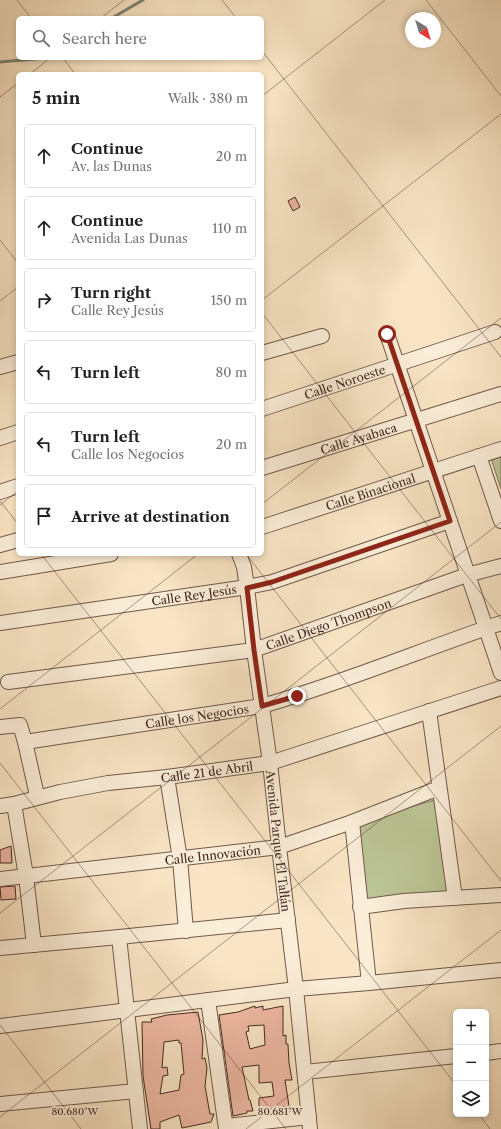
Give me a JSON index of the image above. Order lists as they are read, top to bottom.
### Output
{
  "streets": {
    "street": [
      "Calle Noroeste",
      "Calle Ayabaca",
      "Calle Binacional",
      "Calle Rey Jesús",
      "Calle Diego Thompson",
      "Calle los Negocios",
      "Calle 21 de Abril",
      "Avenida Parque El Tallán",
      "Calle Innovación"
    ]
  },
  "crossings": [
    ["Calle Rey Jesús", "Avenida Parque El Tallán"],
    ["Calle Diego Thompson", "Avenida Parque El Tallán"],
    ["Calle los Negocios", "Avenida Parque El Tallán"],
    ["Calle 21 de Abril", "Avenida Parque El Tallán"],
    ["Avenida Parque El Tallán", "Calle Innovación"]
  ],
  "north": "bottom right",
  "page": {
    "search": "Search here",
    "heading": ["5 min", "Walk · 380 m"],
    "list": [
      ["Continue", "Av. las Dunas", "20 m"],
      ["Continue", "Avenida Las Dunas", "110 m"],
      ["Turn right", "Calle Rey Jesús", "150 m"],
      ["Turn left", "80 m"],
      ["Turn left", "Calle los Negocios", "20 m"],
      "Arrive at destination"
    ],
    "map_buttons": ["+", "−"]
  },
  "coordinates": ["80.680°W", "80.681°W"]
}
